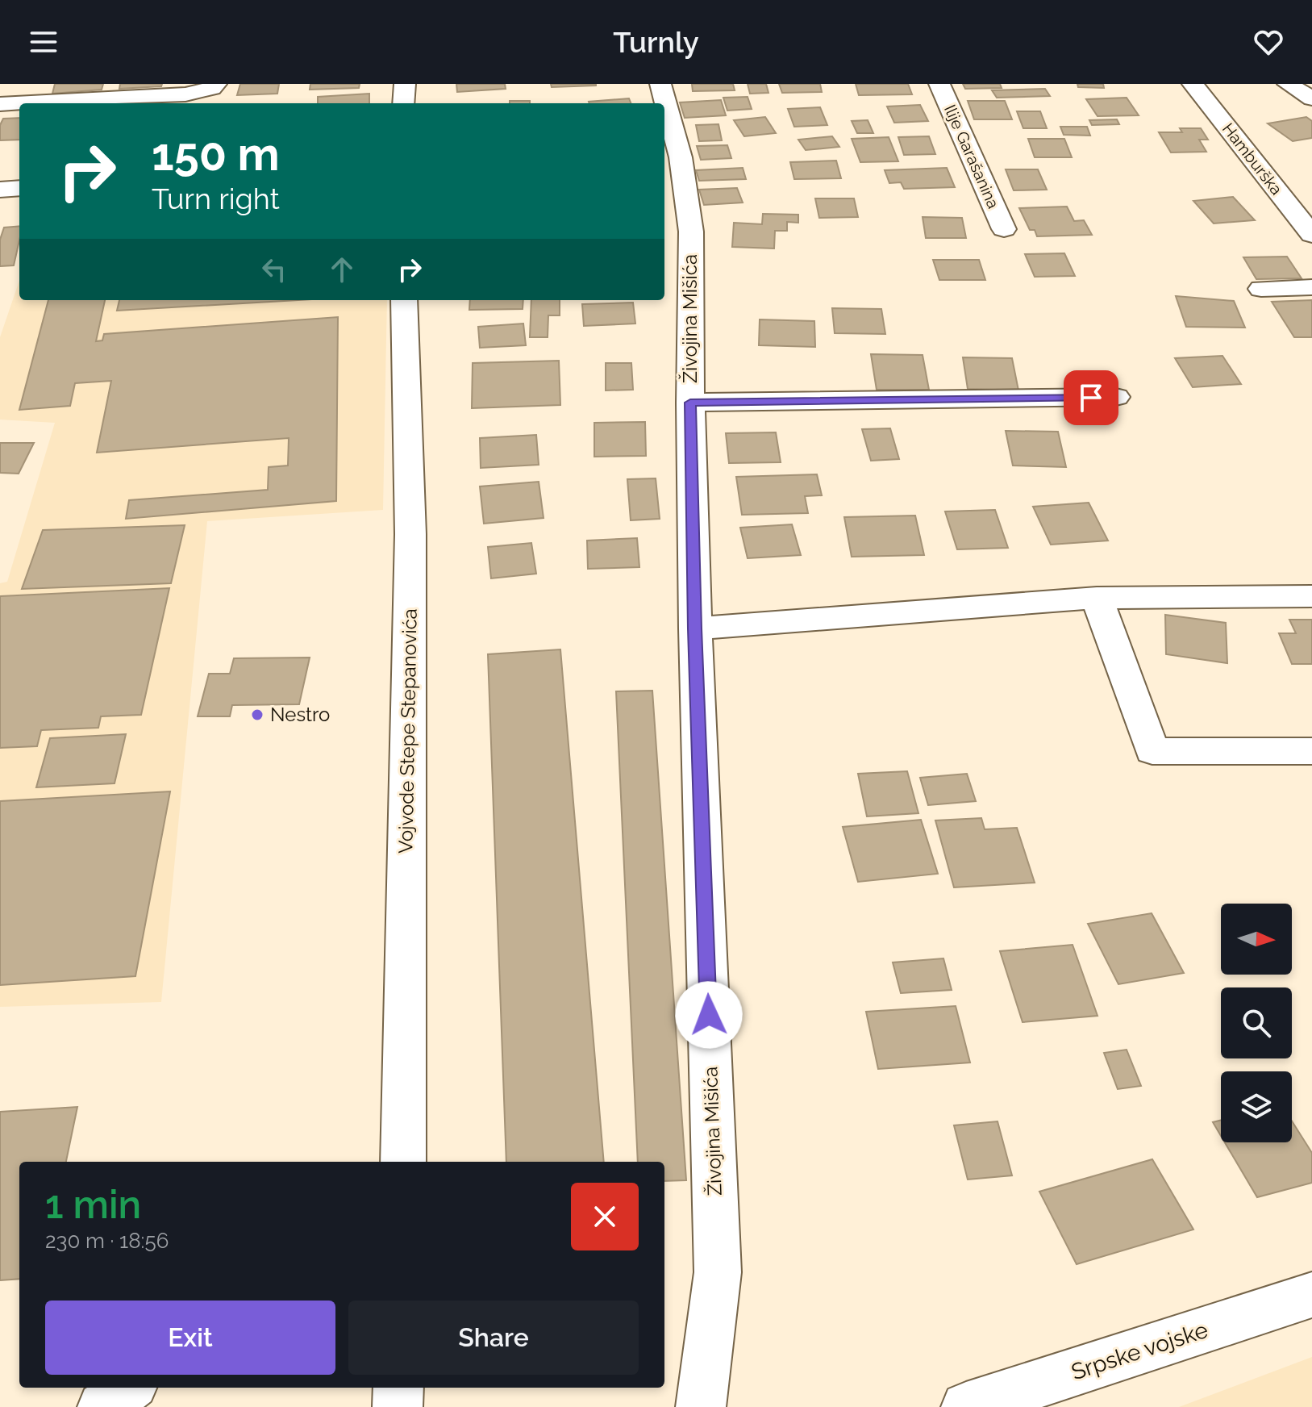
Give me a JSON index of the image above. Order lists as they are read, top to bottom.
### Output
{
  "streets": {
    "street": [
      "Ilije Garašanina",
      "Hamburška",
      "Živojina Mišića",
      "Vojvode Stepe Stepanovića",
      "Srpske vojske"
    ]
  },
  "places": ["Nestro"],
  "north": "right",
  "page": {
    "header": "Turnly",
    "turn": ["150 m", "Turn right"],
    "heading": ["1 min", "230 m · 18:56"],
    "buttons": ["Exit", "Share"]
  }
}
